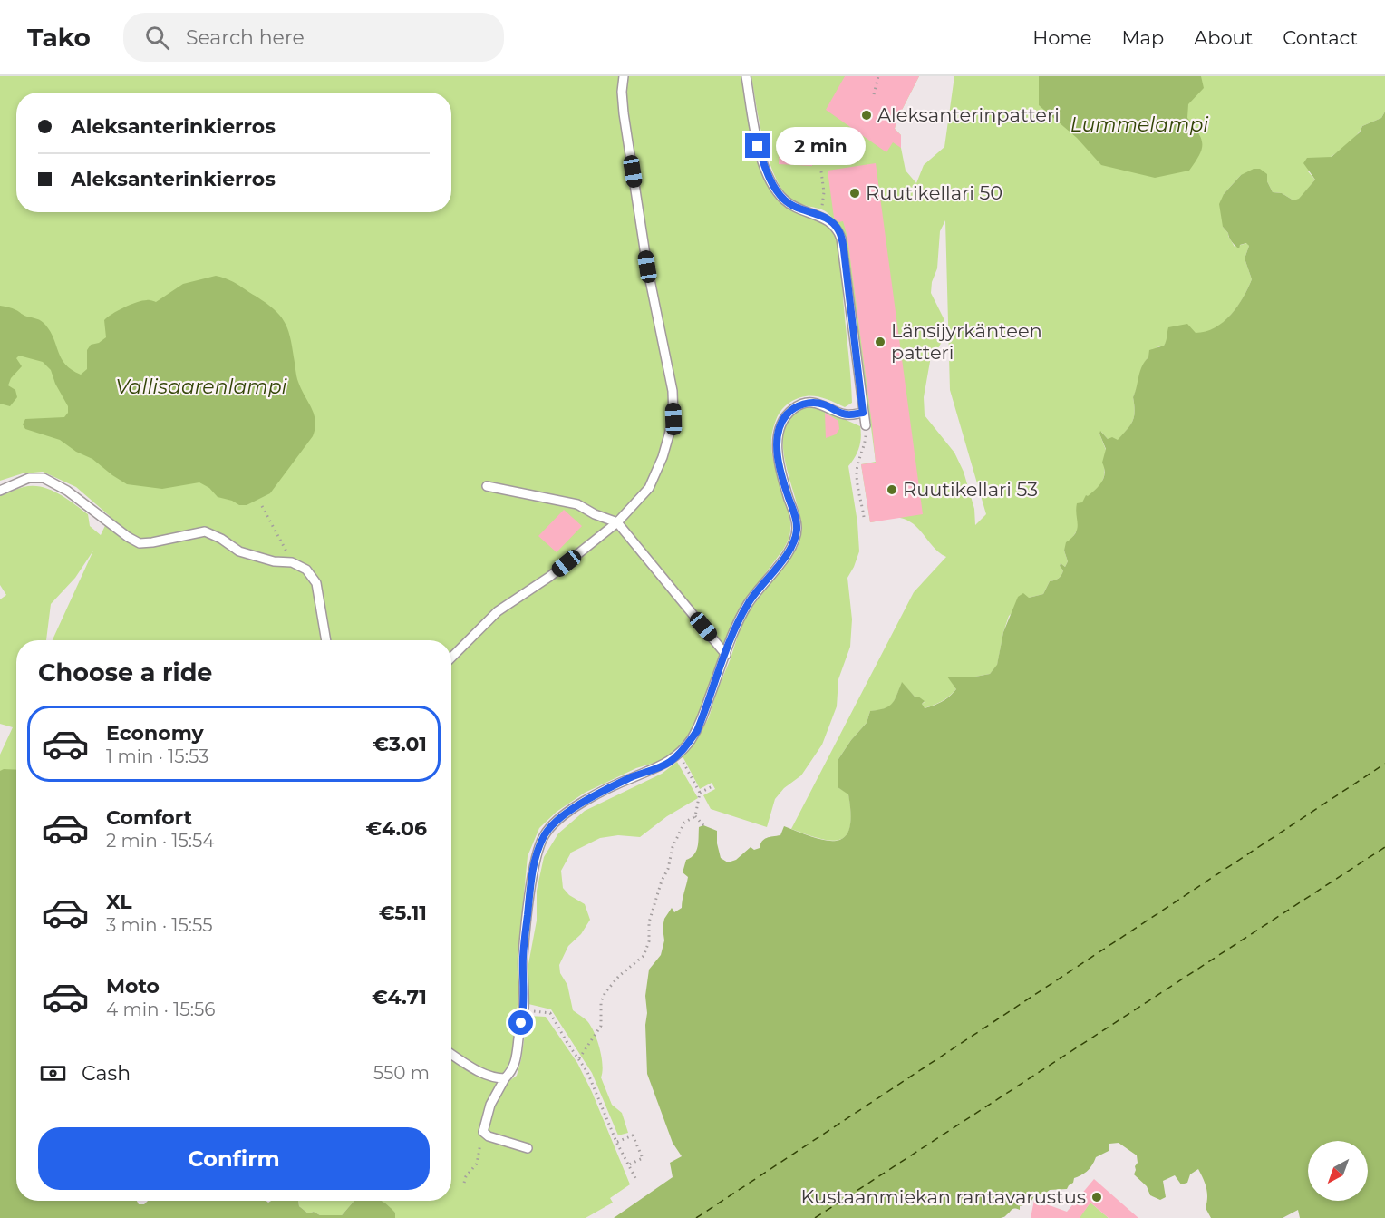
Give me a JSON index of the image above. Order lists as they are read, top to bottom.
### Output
{
  "water": ["Lummelampi", "Vallisaarenlampi"],
  "places": [
    "Aleksanterinpatteri",
    "Ruutikellari 50",
    "Länsijyrkänteen patteri",
    "Ruutikellari 53",
    "Kustaanmiekan rantavarustus"
  ],
  "north": "bottom left",
  "page": {
    "header": "Tako",
    "search": "Search here",
    "nav": [
      "Home",
      "Map",
      "About",
      "Contact"
    ],
    "banner": ["Aleksanterinkierros", "Aleksanterinkierros"],
    "bubble": "2 min",
    "heading": "Choose a ride",
    "list": [
      {
        "name": "Economy",
        "note": "1 min · 15:53",
        "value": "€3.01"
      },
      {
        "name": "Comfort",
        "note": "2 min · 15:54",
        "value": "€4.06"
      },
      {
        "name": "XL",
        "note": "3 min · 15:55",
        "value": "€5.11"
      },
      {
        "name": "Moto",
        "note": "4 min · 15:56",
        "value": "€4.71"
      }
    ],
    "pay": ["Cash", "550 m"],
    "buttons": "Confirm"
  }
}
